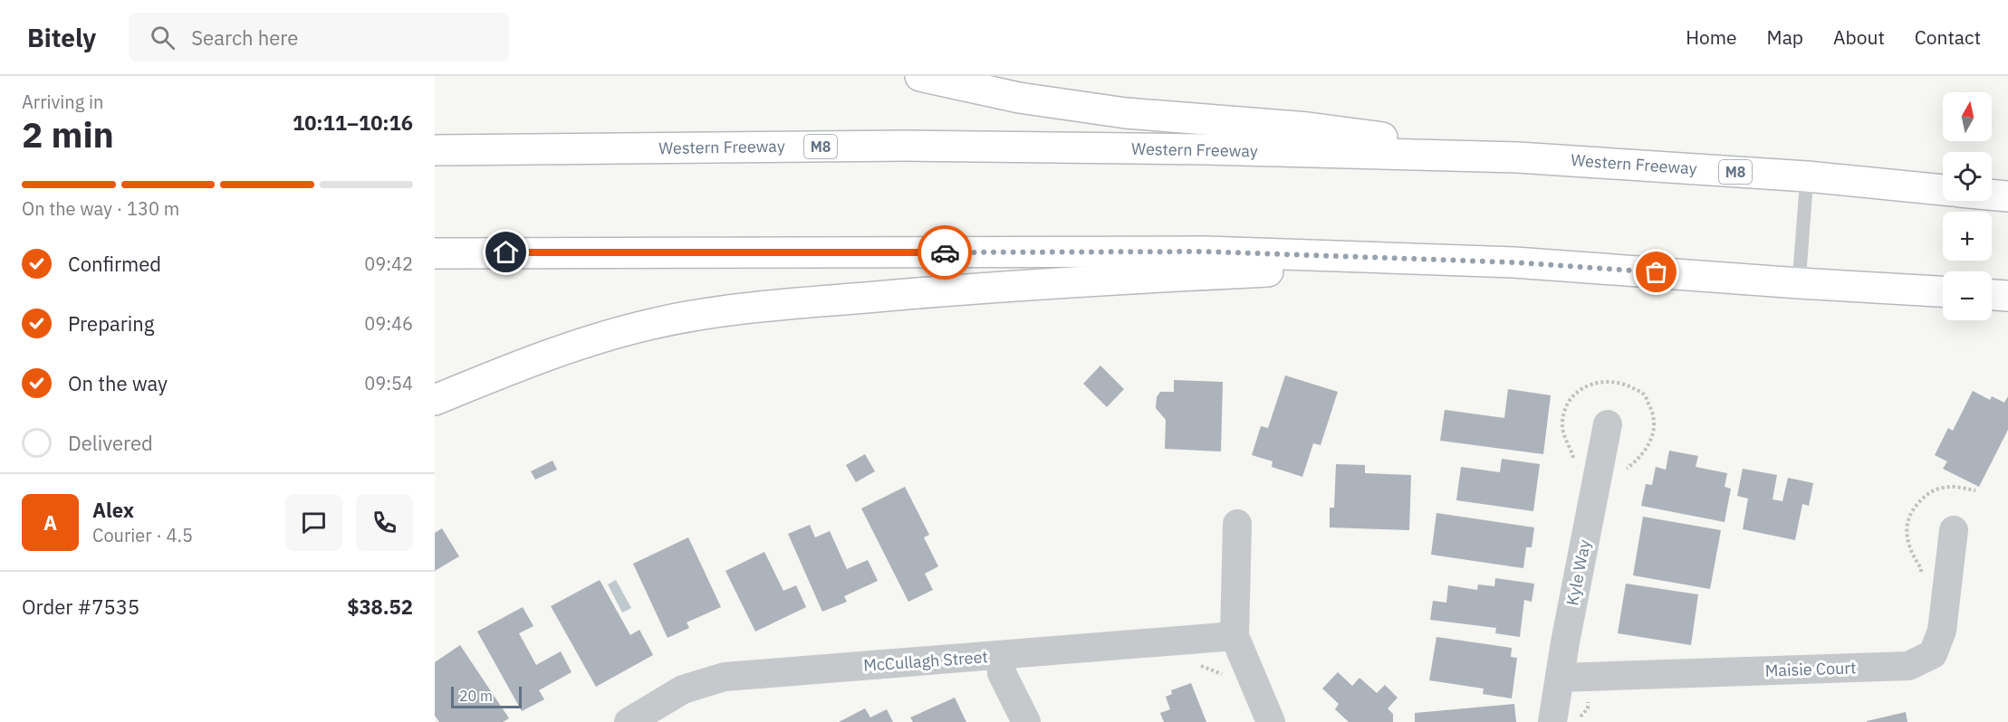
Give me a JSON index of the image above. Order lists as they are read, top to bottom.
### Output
{
  "streets": {
    "highway": ["M8", "Western Freeway"],
    "street": ["Kyle Way", "McCullagh Street", "Maisie Court"]
  },
  "crossings": [
    ["Kyle Way", "Maisie Court"]
  ],
  "scale_bar": "20 m",
  "north": "top",
  "page": {
    "header": "Bitely",
    "search": "Search here",
    "nav": [
      "Home",
      "Map",
      "About",
      "Contact"
    ],
    "heading": ["2 min", "Arriving in", "10:11–10:16"],
    "panel": [
      "Alex",
      "Courier · 4.5",
      "Order #7535",
      "$38.52"
    ],
    "map_buttons": ["+", "−"],
    "bar": "On the way · 130 m",
    "list": [
      ["Confirmed", "09:42"],
      ["Preparing", "09:46"],
      ["On the way", "09:54"],
      "Delivered"
    ],
    "round": "A",
    "scale": "20 m"
  }
}
